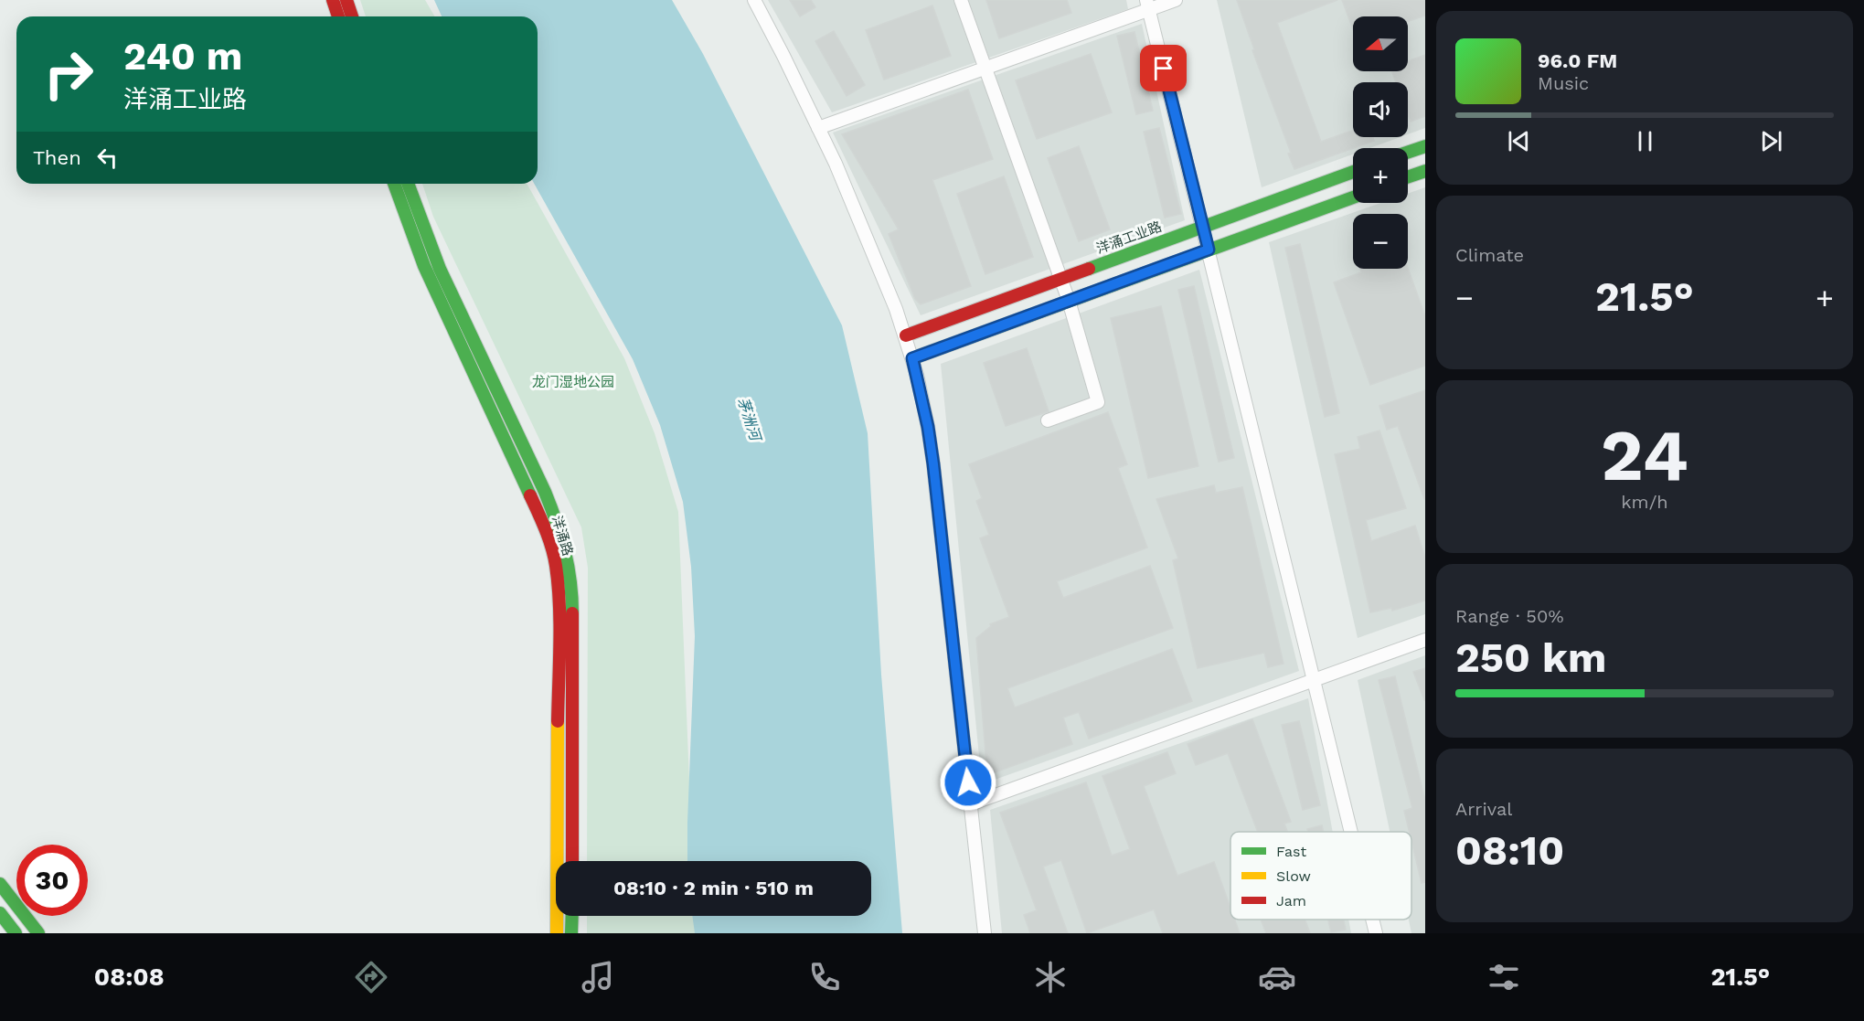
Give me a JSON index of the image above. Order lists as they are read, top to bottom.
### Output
{
  "streets": {
    "street": ["洋涌工业路", "洋涌路"]
  },
  "water": ["茅洲河"],
  "parks": ["龙门湿地公园"],
  "legend": ["Fast", "Slow", "Jam"],
  "north": "left",
  "page": {
    "map_buttons": ["+", "−"],
    "turn": ["240 m", "洋涌工业路"],
    "song": ["96.0 FM", "Music"],
    "then": "Then",
    "tile": [
      "Climate",
      ["24", "km/h"],
      ["Range · 50%", "250 km"],
      ["Arrival", "08:10"]
    ],
    "heat": ["−", "21.5°", "+"],
    "limit": "30",
    "trip": "08:10 · 2 min · 510 m",
    "tabs": ["08:08", "21.5°"]
  }
}
